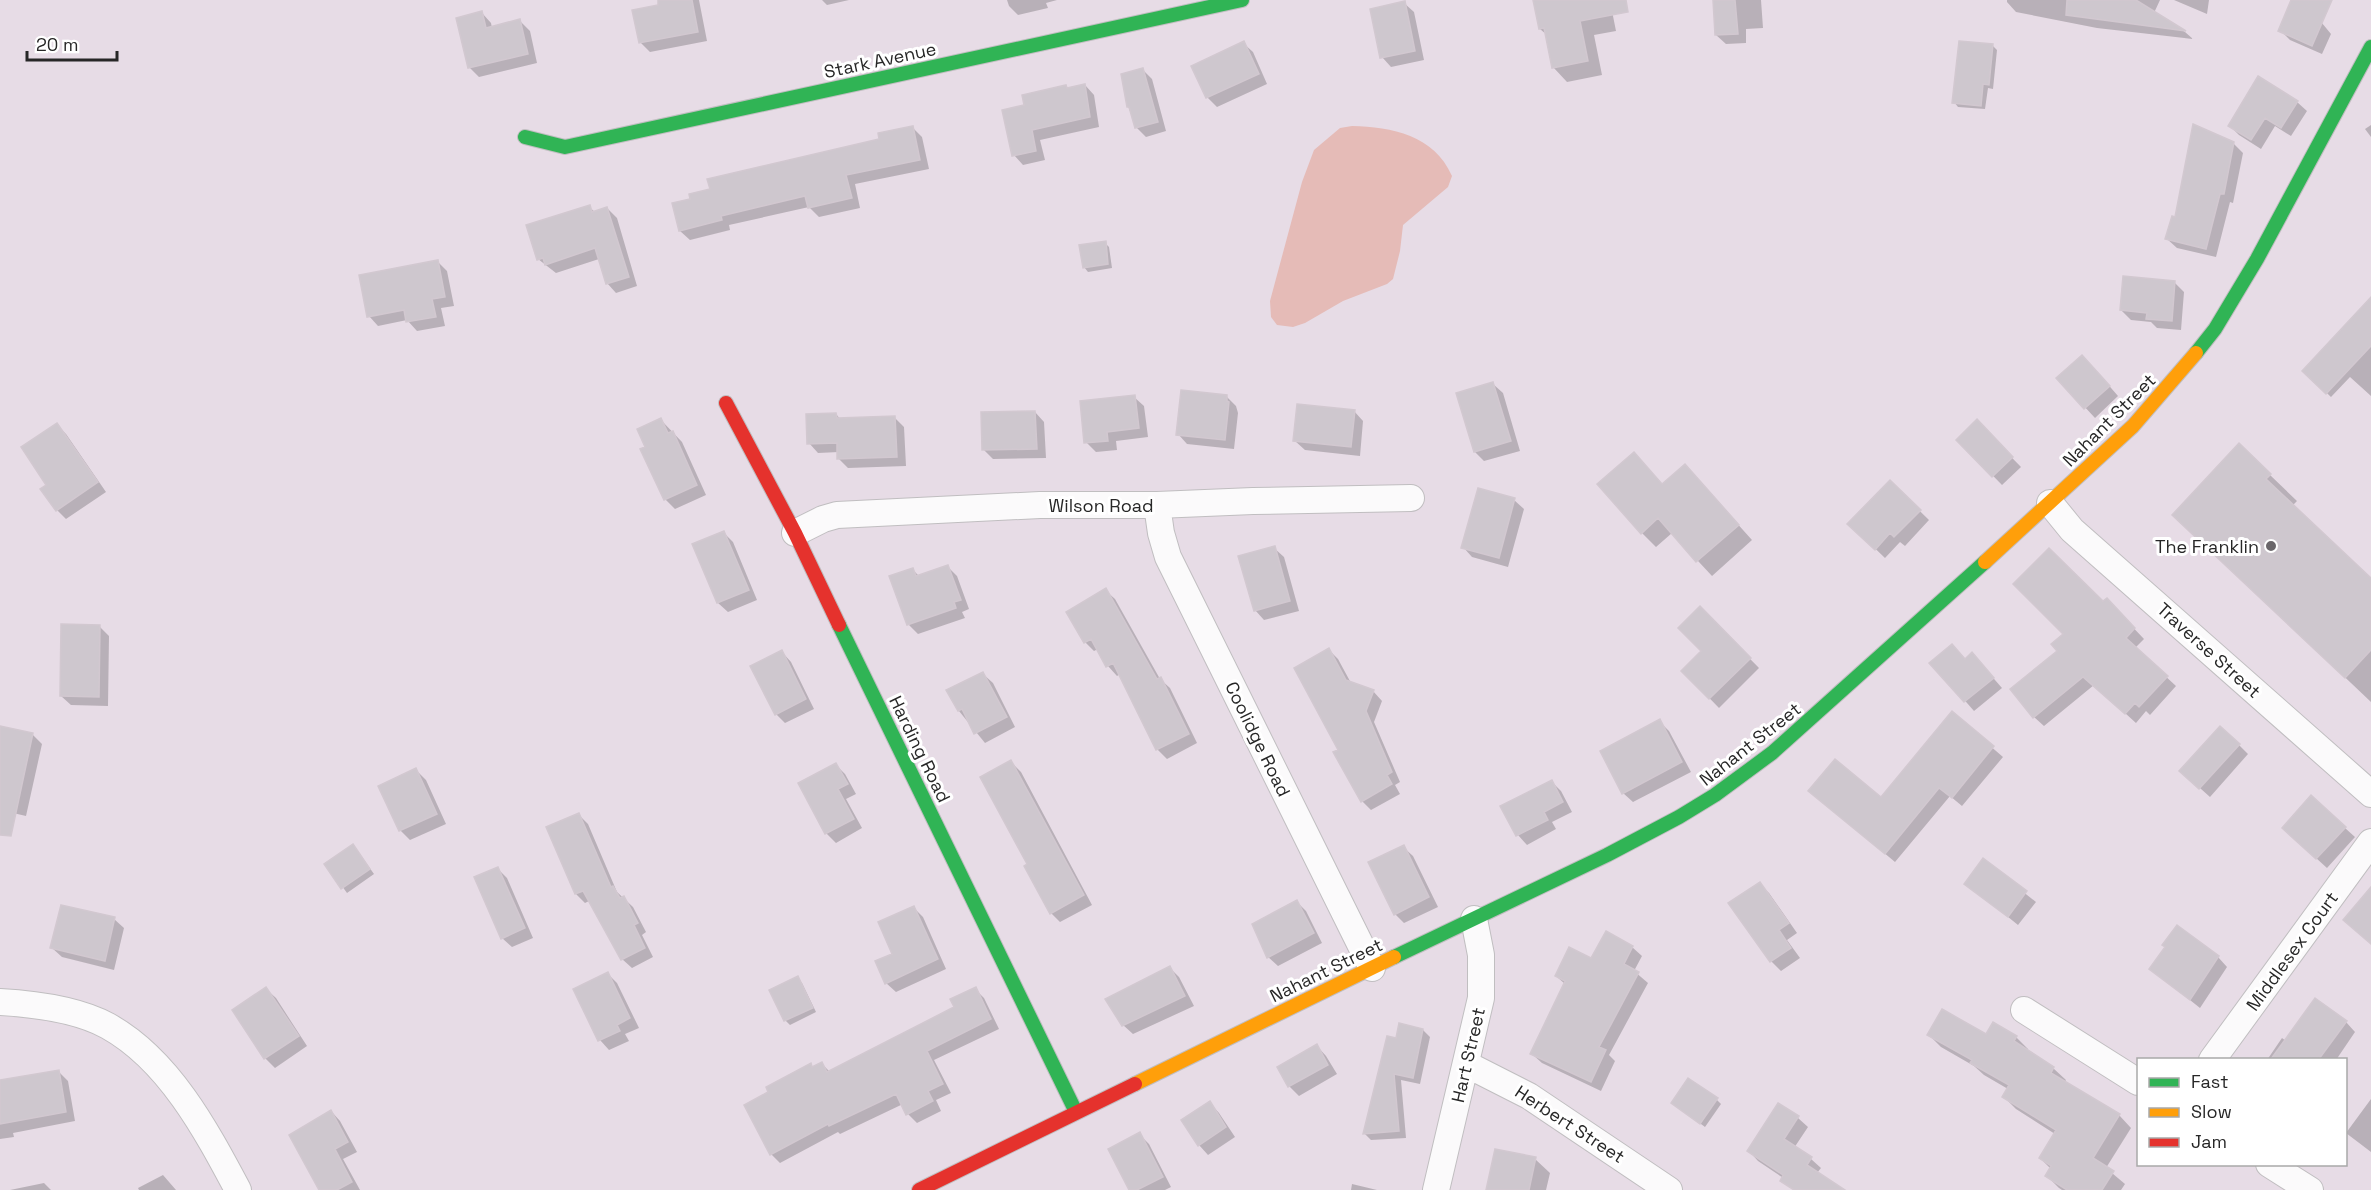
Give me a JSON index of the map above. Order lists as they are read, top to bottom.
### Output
{
  "streets": {
    "main road": ["Stark Avenue", "Nahant Street", "Harding Road"],
    "street": [
      "Wilson Road",
      "Traverse Street",
      "Coolidge Road",
      "Middlesex Court",
      "Hart Street",
      "Herbert Street"
    ]
  },
  "crossings": [
    ["Nahant Street", "Traverse Street"],
    ["Nahant Street", "Coolidge Road"],
    ["Nahant Street", "Harding Road"],
    ["Nahant Street", "Hart Street"],
    ["Wilson Road", "Coolidge Road"],
    ["Wilson Road", "Harding Road"],
    ["Hart Street", "Herbert Street"]
  ],
  "places": ["The Franklin"],
  "legend": ["Fast", "Slow", "Jam"],
  "scale_bar": "20 m"
}
